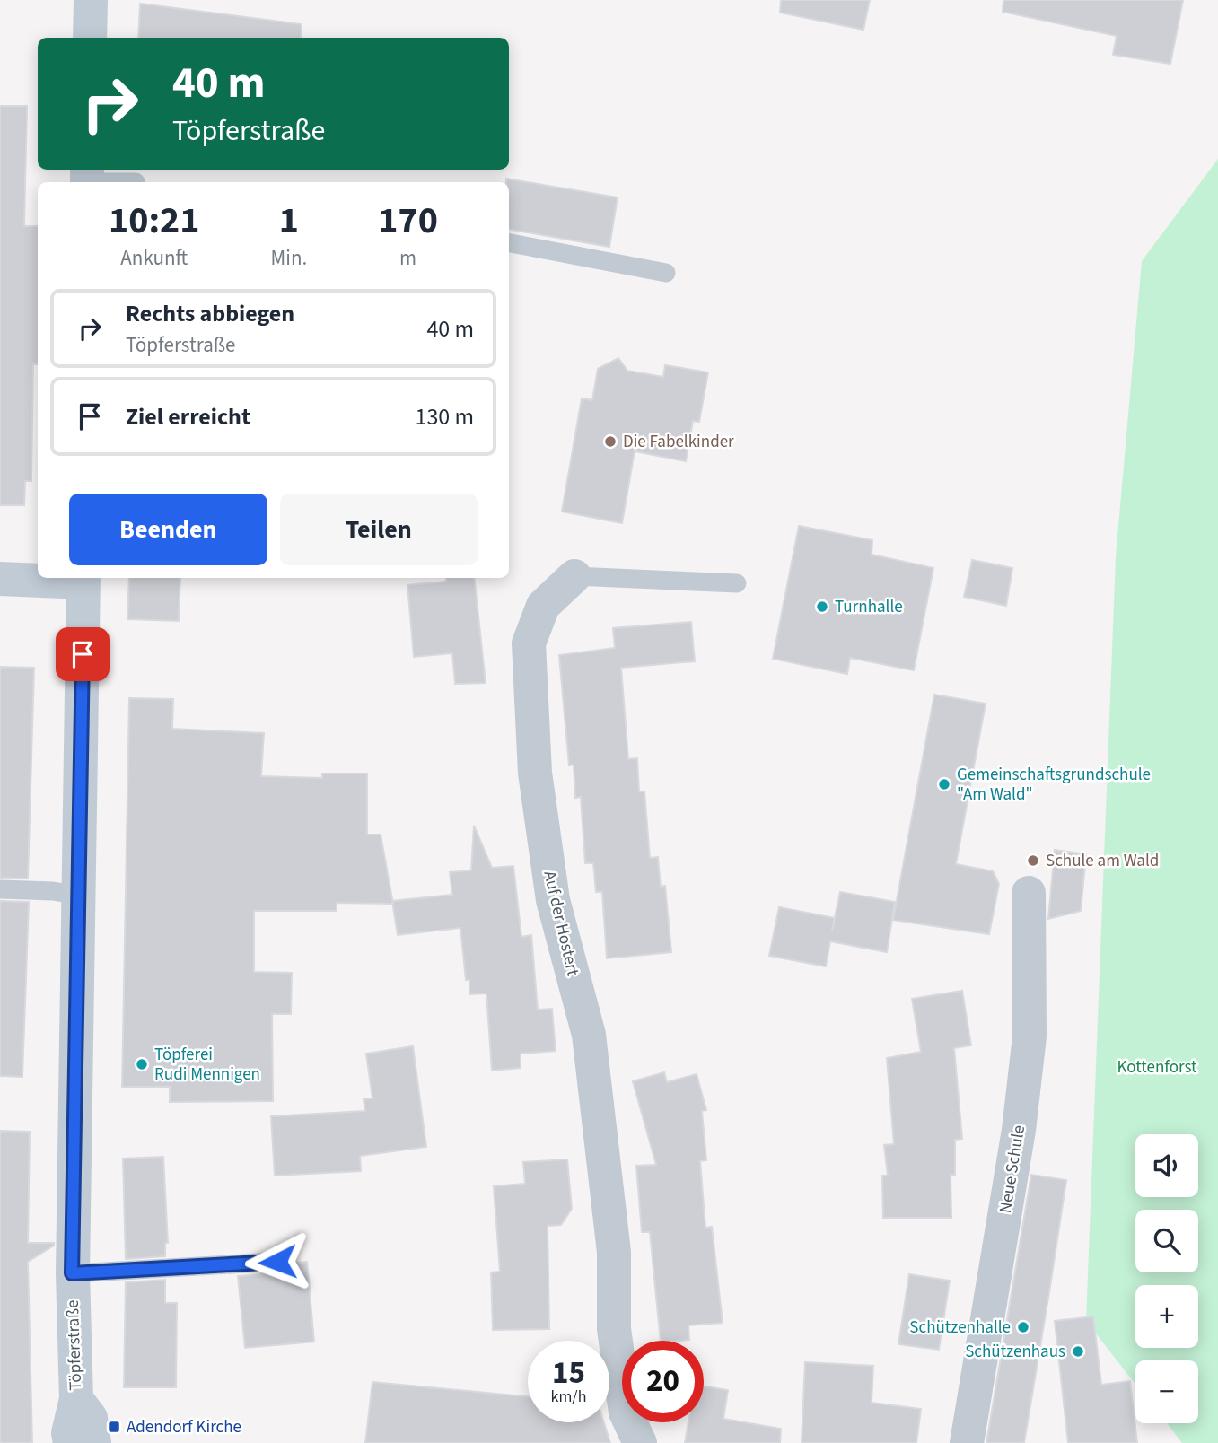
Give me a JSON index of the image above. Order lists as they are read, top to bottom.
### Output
{
  "streets": {
    "main road": ["Töpferstraße"],
    "street": ["Auf der Hostert", "Neue Schule"]
  },
  "parks": ["Kottenforst"],
  "places": {
    "other": [
      "Die Fabelkinder",
      "Turnhalle",
      "Gemeinschaftsgrundschule \"Am Wald\"",
      "Schule am Wald",
      "Töpferei Rudi Mennigen",
      "Schützenhalle",
      "Schützenhaus"
    ],
    "transit": ["Adendorf Kirche"]
  },
  "page": {
    "turn": ["40 m", "Töpferstraße"],
    "eta": [
      "10:21",
      "Ankunft",
      "1",
      "Min.",
      "170",
      "m"
    ],
    "list": [
      {
        "name": "Rechts abbiegen",
        "note": "Töpferstraße",
        "value": "40 m"
      },
      {
        "name": "Ziel erreicht",
        "value": "130 m"
      }
    ],
    "buttons": ["Beenden", "Teilen"],
    "map_buttons": ["+", "−"],
    "speed": "15 km/h",
    "limit": "20"
  }
}
